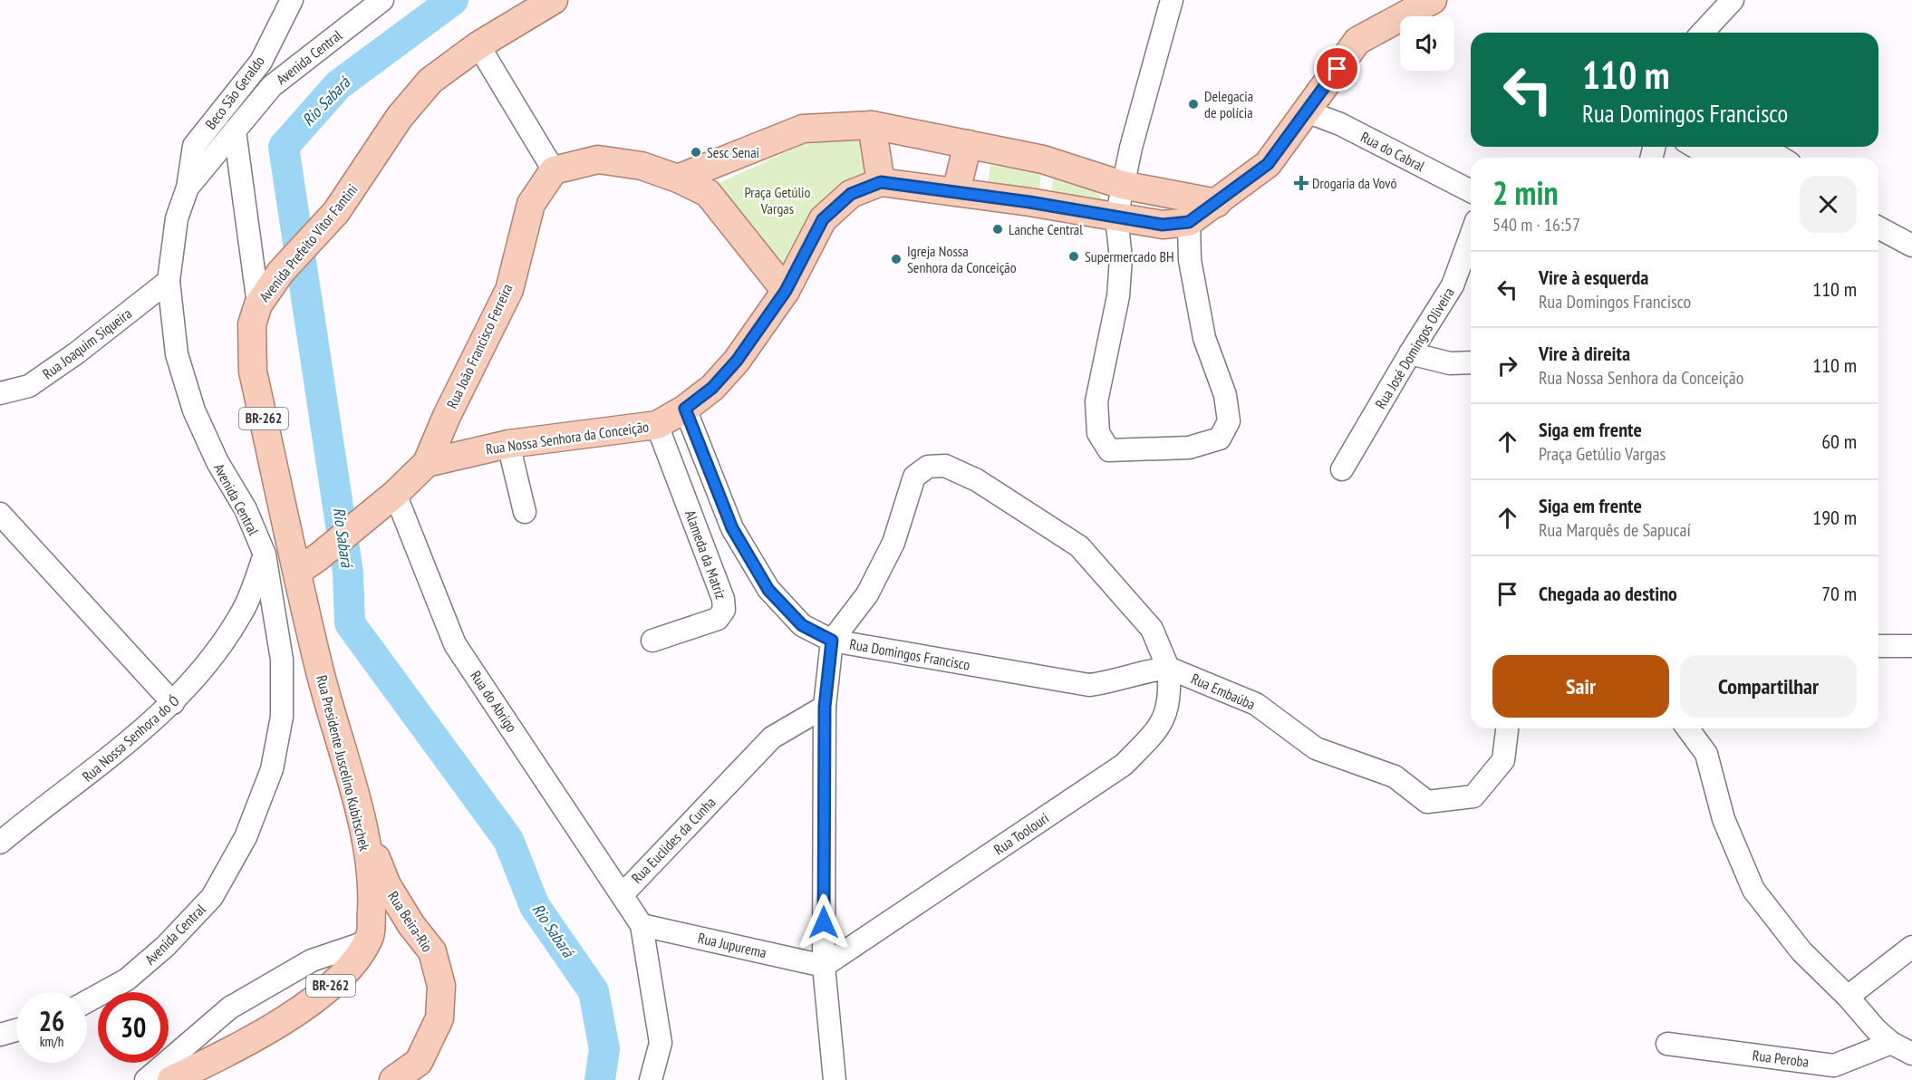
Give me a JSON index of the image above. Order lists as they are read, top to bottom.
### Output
{
  "streets": {
    "main road": [
      "Avenida Prefeito Vitor Fantini",
      "Rua João Francisco Ferreira",
      "BR-262",
      "Rua Nossa Senhora da Conceição",
      "Rua Presidente Juscelino Kubitschek",
      "Rua Beira-Rio"
    ],
    "street": [
      "Avenida Central",
      "Beco São Geraldo",
      "Rua do Cabral",
      "Rua Joaquim Siqueira",
      "Rua José Domingos Oliveira",
      "Alameda da Matriz",
      "Rua Domingos Francisco",
      "Rua Embaúba",
      "Rua do Abrigo",
      "Rua Nossa Senhora do Ó",
      "Rua Toolouri",
      "Rua Euclides da Cunha",
      "Rua Jupurema",
      "Rua Peroba"
    ]
  },
  "crossings": [
    ["Avenida Central", "Beco São Geraldo"],
    ["Avenida Central", "Rua Joaquim Siqueira"],
    ["Avenida Central", "Rua Nossa Senhora do Ó"],
    ["Avenida Prefeito Vitor Fantini", "Rua Presidente Juscelino Kubitschek"],
    ["Rua João Francisco Ferreira", "Rua Nossa Senhora da Conceição"],
    ["BR-262", "Rua Presidente Juscelino Kubitschek"],
    ["Rua Nossa Senhora da Conceição", "Alameda da Matriz"],
    ["Rua Nossa Senhora da Conceição", "Rua Domingos Francisco"],
    ["Rua Domingos Francisco", "Rua Embaúba"],
    ["Rua Domingos Francisco", "Rua Toolouri"],
    ["Rua Embaúba", "Rua Toolouri"],
    ["Rua do Abrigo", "Rua Euclides da Cunha"],
    ["Rua Presidente Juscelino Kubitschek", "Rua Beira-Rio"],
    ["Rua Toolouri", "Rua Jupurema"],
    ["Rua Euclides da Cunha", "Rua Jupurema"]
  ],
  "water": ["Rio Sabará"],
  "parks": ["Praça Getúlio Vargas"],
  "places": {
    "other": [
      "Delegacia de polícia",
      "Sesc Senai",
      "Lanche Central",
      "Supermercado BH",
      "Igreja Nossa Senhora da Conceição"
    ],
    "health": ["Drogaria da Vovó"]
  },
  "page": {
    "turn": ["110 m", "Rua Domingos Francisco"],
    "heading": ["2 min", "540 m · 16:57"],
    "list": [
      {
        "name": "Vire à esquerda",
        "note": "Rua Domingos Francisco",
        "value": "110 m"
      },
      {
        "name": "Vire à direita",
        "note": "Rua Nossa Senhora da Conceição",
        "value": "110 m"
      },
      {
        "name": "Siga em frente",
        "note": "Praça Getúlio Vargas",
        "value": "60 m"
      },
      {
        "name": "Siga em frente",
        "note": "Rua Marquês de Sapucaí",
        "value": "190 m"
      },
      {
        "name": "Chegada ao destino",
        "value": "70 m"
      }
    ],
    "buttons": ["Sair", "Compartilhar"],
    "speed": "26 km/h",
    "limit": "30"
  }
}
